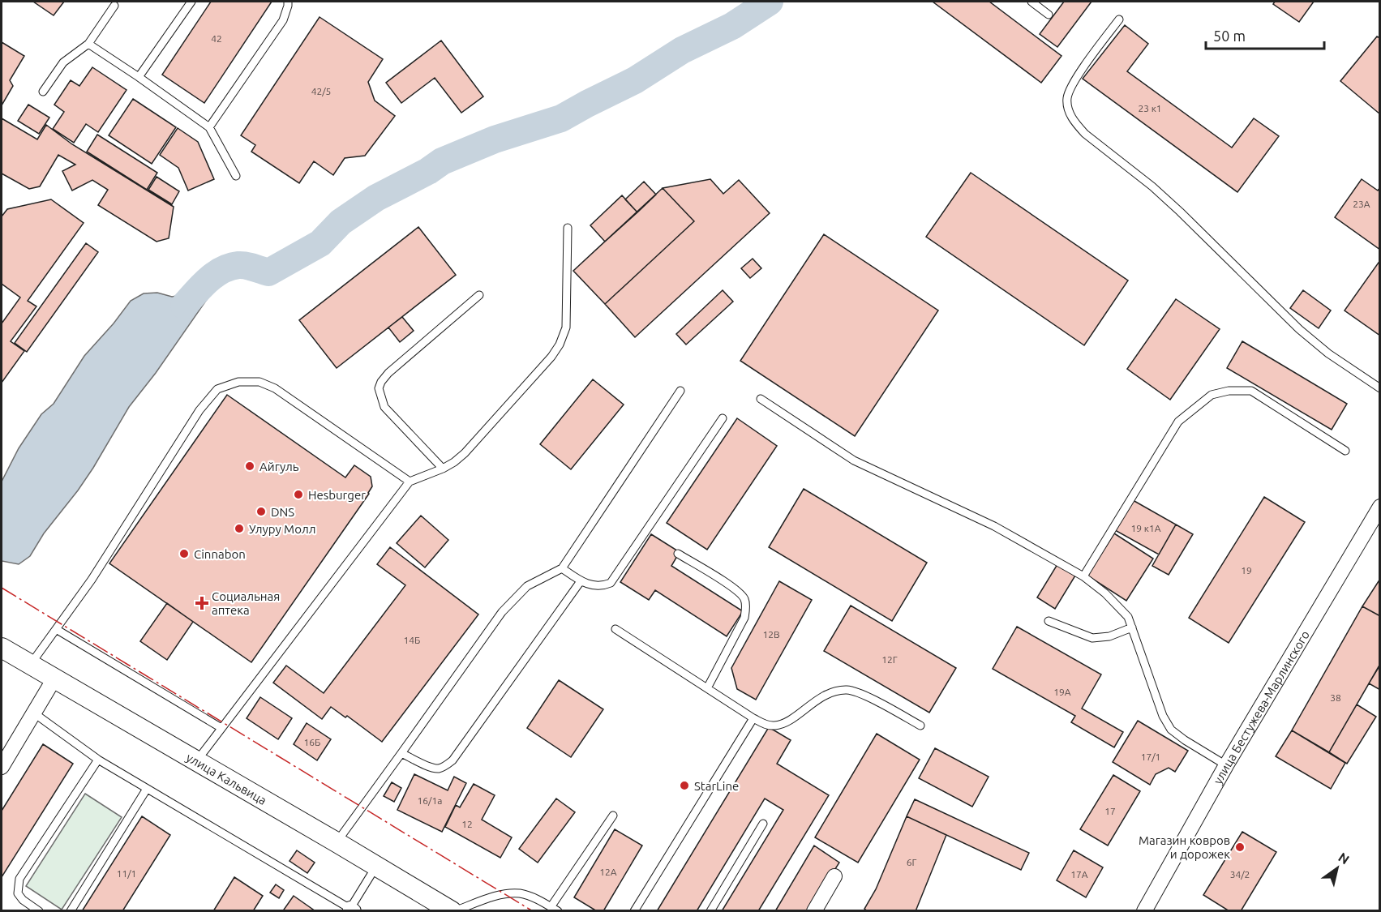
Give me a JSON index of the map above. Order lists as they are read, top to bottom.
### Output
{
  "streets": {
    "street": ["улица Бестужева-Марлинского", "улица Кальвица"]
  },
  "places": {
    "other": [
      "Айгуль",
      "Hesburger",
      "DNS",
      "Улуру Молл",
      "Cinnabon",
      "StarLine",
      "Магазин ковров и дорожек"
    ],
    "health": ["Социальная аптека"]
  },
  "house_numbers": [
    "42",
    "42/5",
    "23 к1",
    "23А",
    "19 к1А",
    "19",
    "12В",
    "14Б",
    "12Г",
    "19А",
    "38",
    "16Б",
    "17/1",
    "16/1а",
    "17",
    "12",
    "6Г",
    "12А",
    "11/1",
    "17А",
    "34/2"
  ],
  "scale_bar": "50 m",
  "north": "top right"
}
